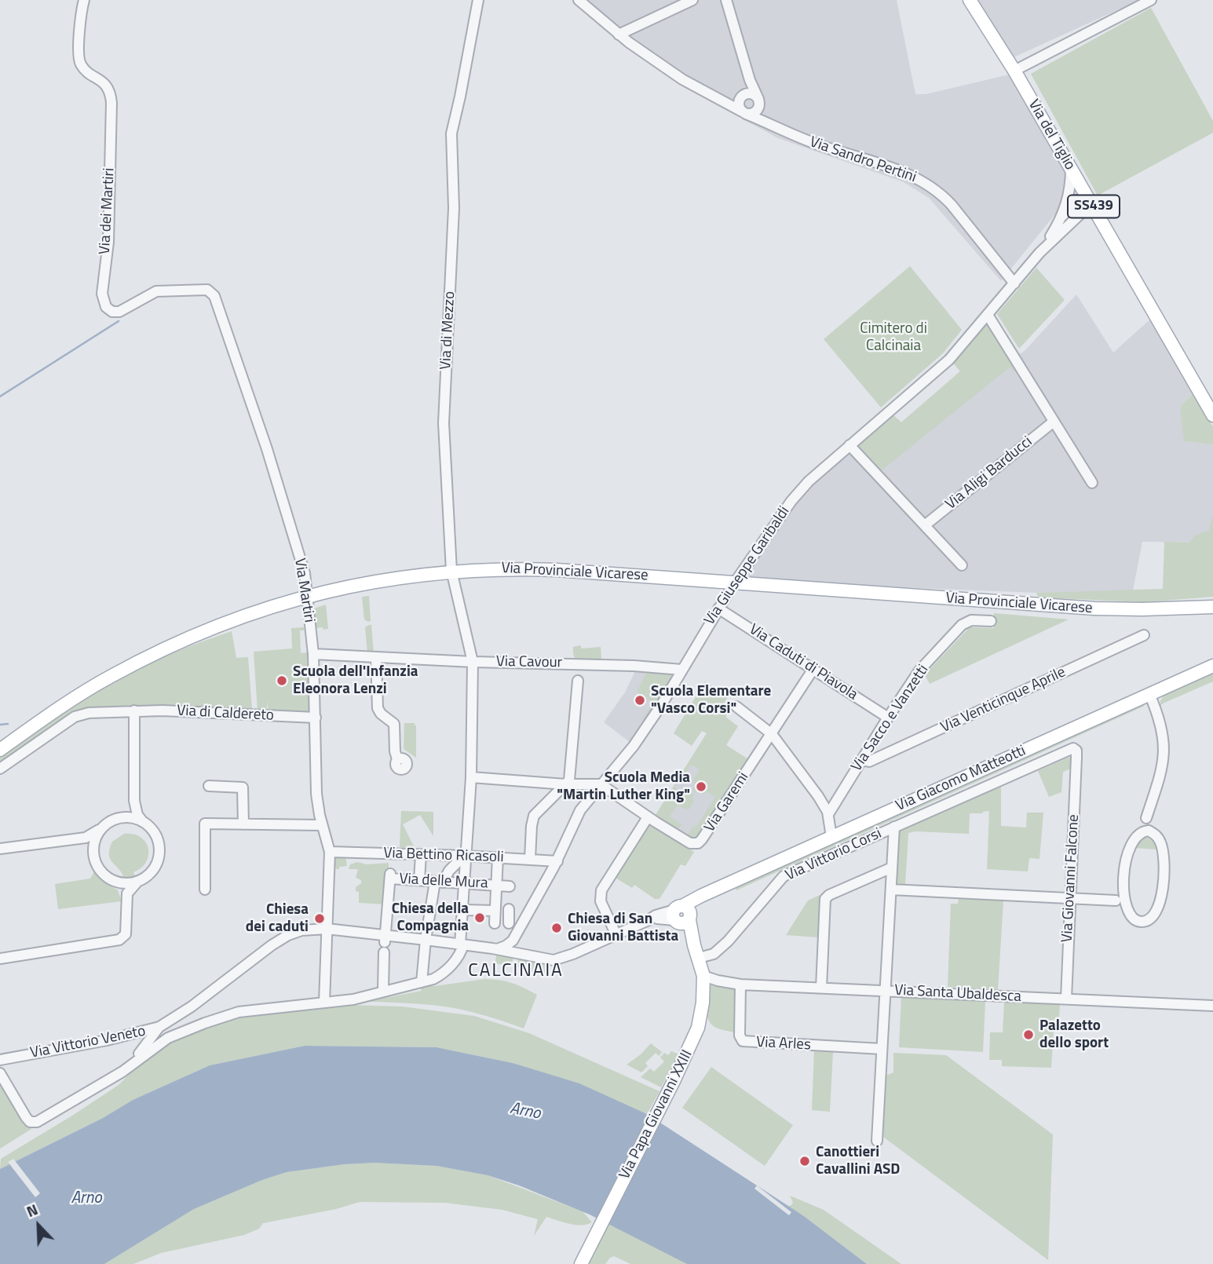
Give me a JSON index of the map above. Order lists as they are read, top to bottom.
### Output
{
  "streets": {
    "main road": [
      "Via del Tiglio",
      "SS439",
      "Via Provinciale Vicarese",
      "Via Giacomo Matteotti",
      "Via Papa Giovanni XXIII"
    ],
    "street": [
      "Via Sandro Pertini",
      "Via dei Martiri",
      "Via di Mezzo",
      "Via Aligi Barducci",
      "Via Giuseppe Garibaldi",
      "Via Martiri",
      "Via Cavour",
      "Via Caduti di Piavola",
      "Via Venticinque Aprile",
      "Via di Caldereto",
      "Via Sacco e Vanzetti",
      "Via Garemi",
      "Via Vittorio Corsi",
      "Via Bettino Ricasoli",
      "Via Giovanni Falcone",
      "Via delle Mura",
      "Via Santa Ubaldesca",
      "Via Vittorio Veneto",
      "Via Arles"
    ]
  },
  "crossings": [
    ["Via del Tiglio", "Via Giuseppe Garibaldi"],
    ["Via Sandro Pertini", "Via Giuseppe Garibaldi"],
    ["Via dei Martiri", "Via Martiri"],
    ["Via di Mezzo", "Via Provinciale Vicarese"],
    ["Via di Mezzo", "Via Cavour"],
    ["Via di Mezzo", "Via Bettino Ricasoli"],
    ["Via di Mezzo", "Via delle Mura"],
    ["Via di Mezzo", "Via Vittorio Veneto"],
    ["Via Giuseppe Garibaldi", "Via Provinciale Vicarese"],
    ["Via Giuseppe Garibaldi", "Via Cavour"],
    ["Via Giuseppe Garibaldi", "Via Caduti di Piavola"],
    ["Via Giuseppe Garibaldi", "Via Garemi"],
    ["Via Giuseppe Garibaldi", "Via Bettino Ricasoli"],
    ["Via Giuseppe Garibaldi", "Via Vittorio Veneto"],
    ["Via Provinciale Vicarese", "Via Martiri"],
    ["Via Martiri", "Via Cavour"],
    ["Via Martiri", "Via di Caldereto"],
    ["Via Martiri", "Via Bettino Ricasoli"],
    ["Via Martiri", "Via Vittorio Veneto"],
    ["Via Caduti di Piavola", "Via Sacco e Vanzetti"],
    ["Via Venticinque Aprile", "Via Sacco e Vanzetti"],
    ["Via Giacomo Matteotti", "Via Papa Giovanni XXIII"],
    ["Via Vittorio Corsi", "Via Giovanni Falcone"],
    ["Via Vittorio Corsi", "Via Papa Giovanni XXIII"],
    ["Via Giovanni Falcone", "Via Santa Ubaldesca"],
    ["Via Santa Ubaldesca", "Via Arles"],
    ["Via Santa Ubaldesca", "Via Papa Giovanni XXIII"]
  ],
  "districts": ["CALCINAIA"],
  "water": ["Arno"],
  "parks": ["Cimitero di Calcinaia"],
  "places": [
    "Scuola dell'Infanzia Eleonora Lenzi",
    "Scuola Elementare \"Vasco Corsi\"",
    "Scuola Media \"Martin Luther King\"",
    "Chiesa della Compagnia",
    "Chiesa dei caduti",
    "Chiesa di San Giovanni Battista",
    "Palazetto dello sport",
    "Canottieri Cavallini ASD"
  ],
  "north": "top left"
}
